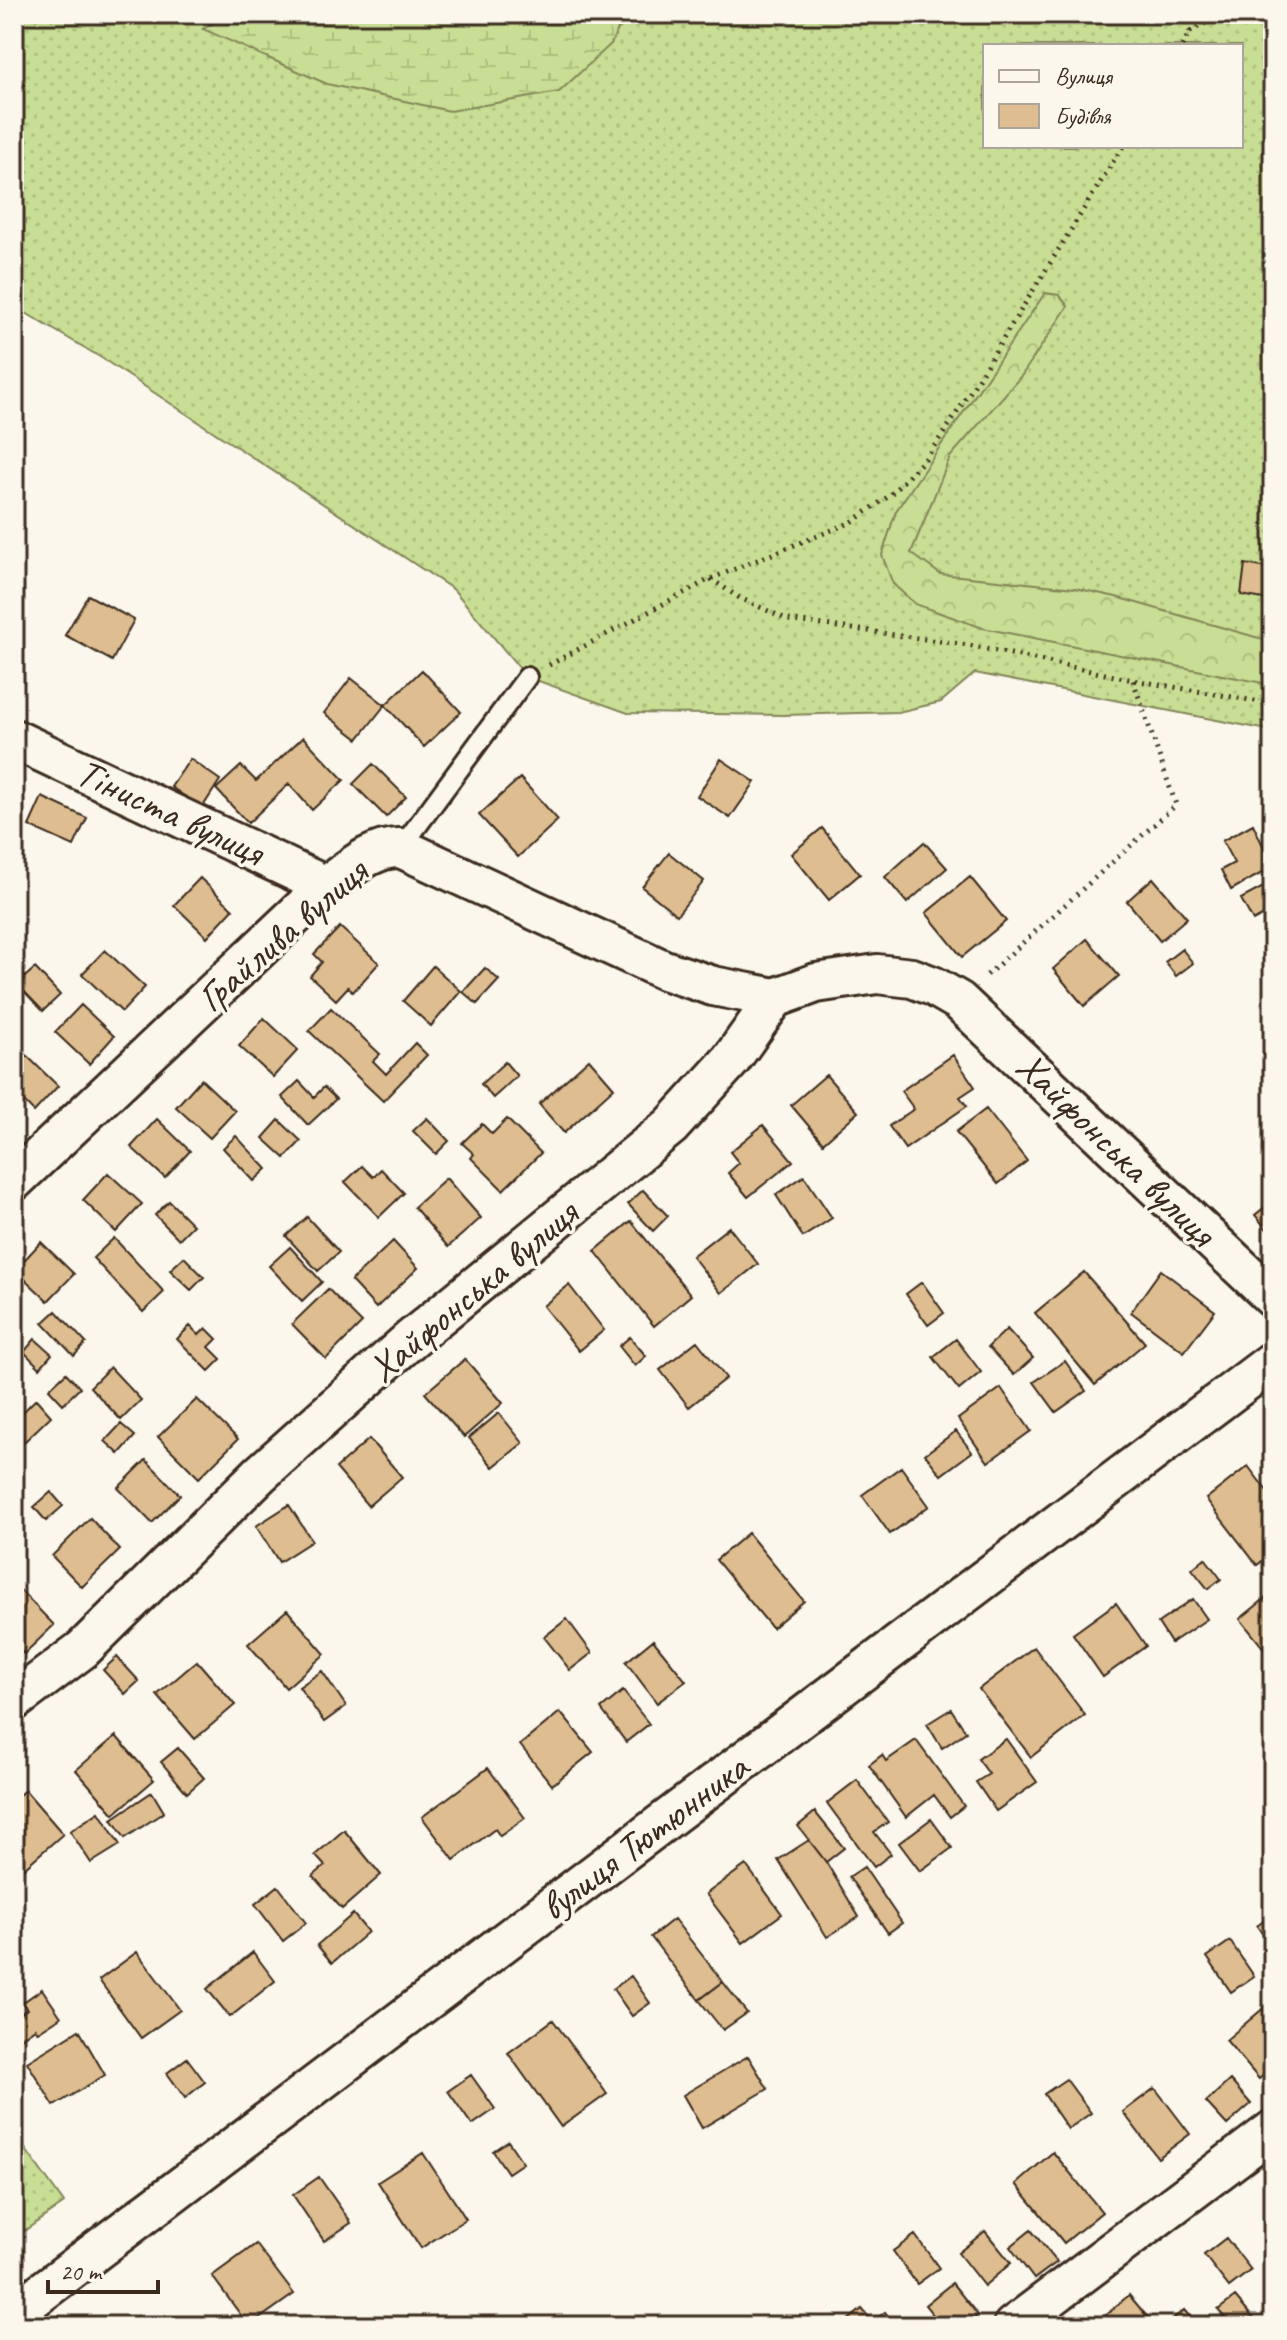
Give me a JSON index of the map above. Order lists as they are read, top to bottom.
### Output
{
  "streets": {
    "street": [
      "Тіниста вулиця",
      "Грайлива вулиця",
      "Хайфонська вулиця",
      "вулиця Тютюнника"
    ]
  },
  "crossings": [
    ["Тіниста вулиця", "Грайлива вулиця"],
    ["Грайлива вулиця", "Хайфонська вулиця"]
  ],
  "legend": ["Вулиця", "Будівля"],
  "scale_bar": "20 m"
}
